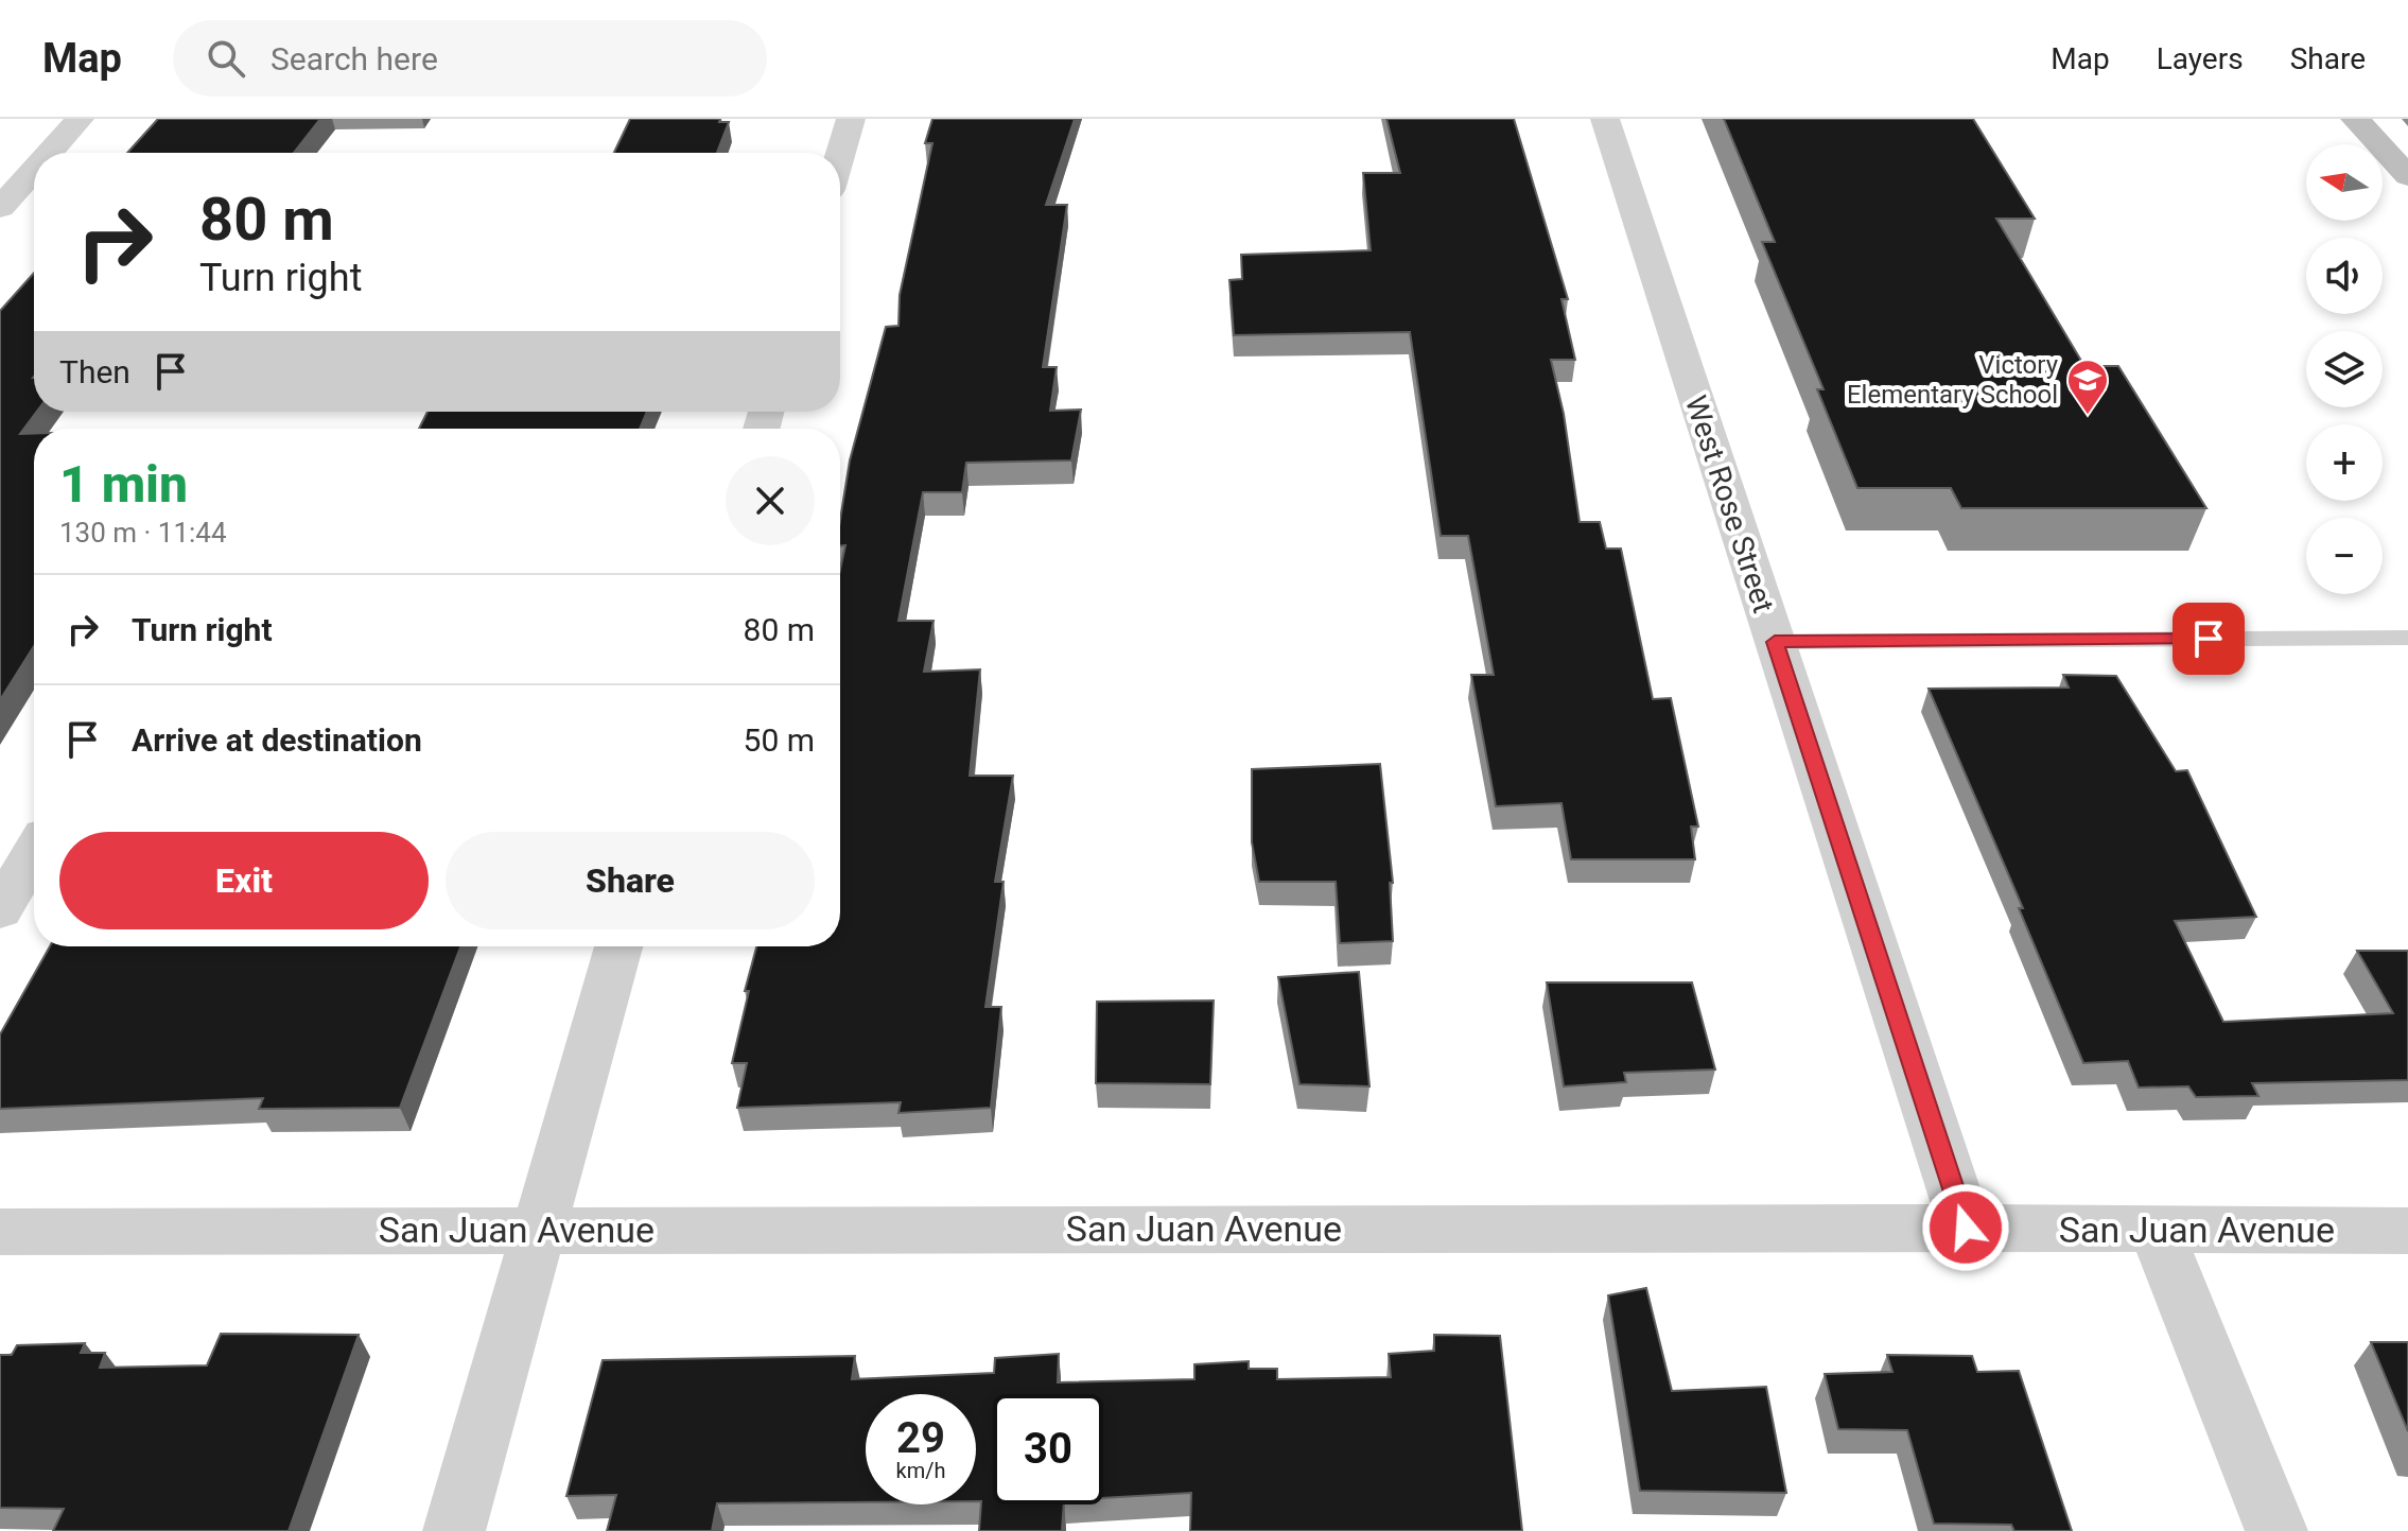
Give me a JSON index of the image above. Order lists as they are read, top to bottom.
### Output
{
  "streets": {
    "street": ["West Rose Street", "San Juan Avenue"]
  },
  "crossings": [
    ["West Rose Street", "San Juan Avenue"]
  ],
  "places": {
    "school or university": ["Victory Elementary School"]
  },
  "north": "left",
  "page": {
    "header": "Map",
    "search": "Search here",
    "nav": ["Map", "Layers", "Share"],
    "map_buttons": ["+", "−"],
    "turn": ["80 m", "Turn right"],
    "then": "Then",
    "heading": ["1 min", "130 m · 11:44"],
    "list": [
      {
        "name": "Turn right",
        "value": "80 m"
      },
      {
        "name": "Arrive at destination",
        "value": "50 m"
      }
    ],
    "buttons": ["Exit", "Share"],
    "speed": "29 km/h",
    "limit": "30"
  }
}
